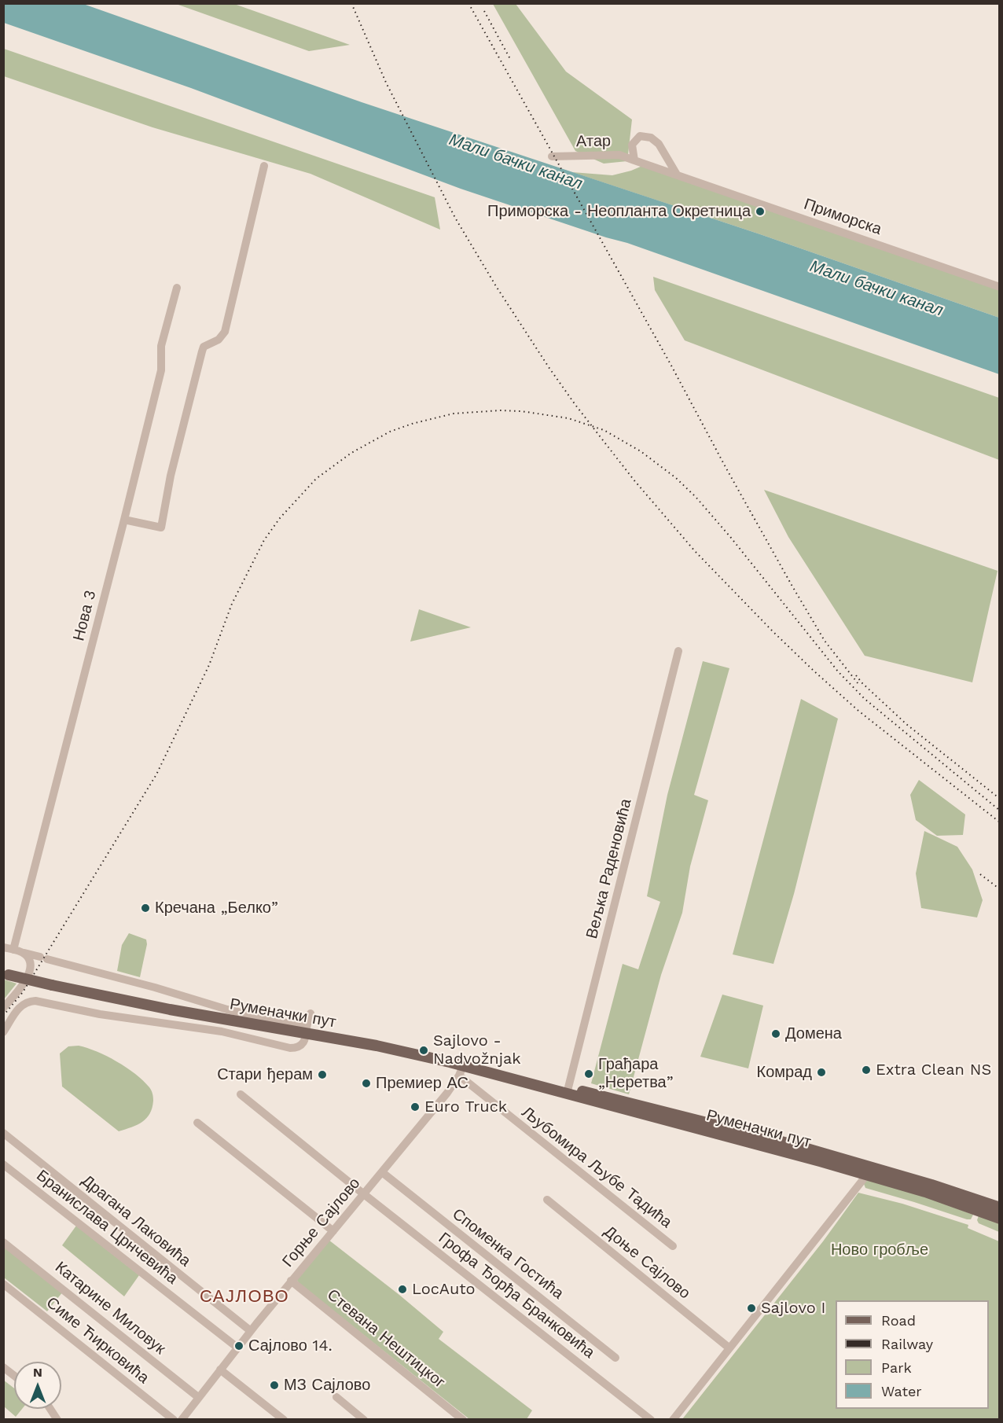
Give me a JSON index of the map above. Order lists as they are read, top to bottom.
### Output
{
  "streets": {
    "main road": ["Руменачки пут"],
    "street": [
      "Атар",
      "Приморска",
      "Нова 3",
      "Вељка Раденовића",
      "Љубомира Љубе Тадића",
      "Драгана Лаковића",
      "Горње Сајлово",
      "Бранислава Црнчевића",
      "Споменка Гостића",
      "Доње Сајлово",
      "Грофа Ђорђа Бранковића",
      "Катарине Миловук",
      "Стевана Нештицког",
      "Симе Ћирковића"
    ]
  },
  "crossings": [
    ["Атар", "Приморска"],
    ["Вељка Раденовића", "Руменачки пут"],
    ["Руменачки пут", "Љубомира Љубе Тадића"],
    ["Руменачки пут", "Горње Сајлово"],
    ["Љубомира Љубе Тадића", "Горње Сајлово"],
    ["Драгана Лаковића", "Горње Сајлово"],
    ["Горње Сајлово", "Бранислава Црнчевића"],
    ["Горње Сајлово", "Споменка Гостића"],
    ["Горње Сајлово", "Грофа Ђорђа Бранковића"],
    ["Горње Сајлово", "Катарине Миловук"],
    ["Горње Сајлово", "Стевана Нештицког"],
    ["Горње Сајлово", "Симе Ћирковића"]
  ],
  "districts": ["САЈЛОВО"],
  "water": ["Мали бачки канал"],
  "parks": ["Ново гробље"],
  "places": [
    "Приморска - Неопланта Окретница",
    "Кречана „Белко”",
    "Домена",
    "Sajlovo - Nadvožnjak",
    "Extra Clean NS",
    "Комрад",
    "Грађара „Неретва”",
    "Стари ђерам",
    "Премиер АС",
    "Euro Truck",
    "LocAuto",
    "Sajlovo I",
    "Сајлово 14.",
    "МЗ Сајлово"
  ],
  "legend": [
    "Road",
    "Railway",
    "Park",
    "Water"
  ],
  "north": "top"
}
